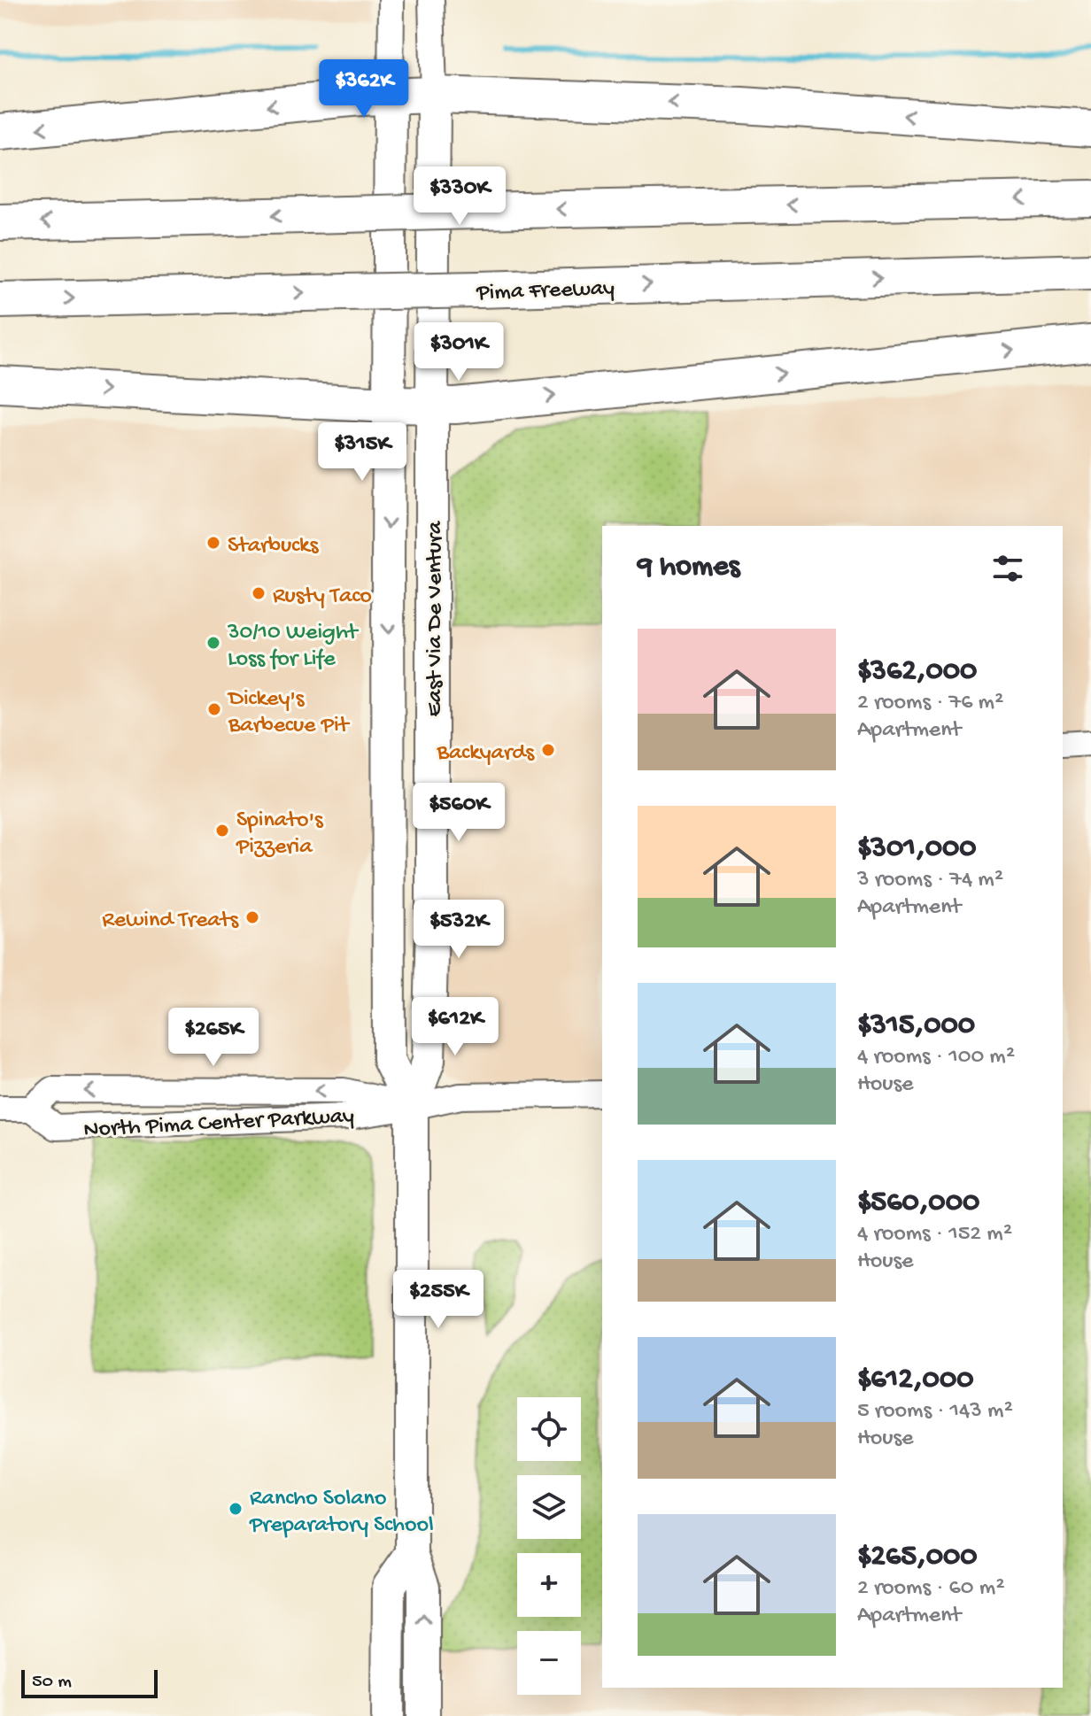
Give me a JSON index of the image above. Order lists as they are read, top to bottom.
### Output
{
  "streets": {
    "highway": ["Pima Freeway"],
    "main road": ["East Via De Ventura"],
    "street": ["North Pima Center Parkway"]
  },
  "crossings": [
    ["East Via De Ventura", "North Pima Center Parkway"]
  ],
  "places": [
    "Starbucks",
    "Rusty Taco",
    "30/10 Weight Loss for Life",
    "Dickey's Barbecue Pit",
    "Backyards",
    "Spinato's Pizzeria",
    "Rewind Treats",
    "Rancho Solano Preparatory School"
  ],
  "scale_bar": "50 m",
  "page": {
    "price": [
      "$362K",
      "$330K",
      "$301K",
      "$315K",
      "$560K",
      "$532K",
      "$612K",
      "$265K",
      "$255K"
    ],
    "heading": "9 homes",
    "list": [
      {
        "name": "$362,000",
        "note": "2 rooms · 76 m² · Apartment"
      },
      {
        "name": "$301,000",
        "note": "3 rooms · 74 m² · Apartment"
      },
      {
        "name": "$315,000",
        "note": "4 rooms · 100 m² · House"
      },
      {
        "name": "$560,000",
        "note": "4 rooms · 152 m² · House"
      },
      {
        "name": "$612,000",
        "note": "5 rooms · 143 m² · House"
      },
      {
        "name": "$265,000",
        "note": "2 rooms · 60 m² · Apartment"
      }
    ],
    "map_buttons": ["+", "−"],
    "scale": "50 m"
  }
}
